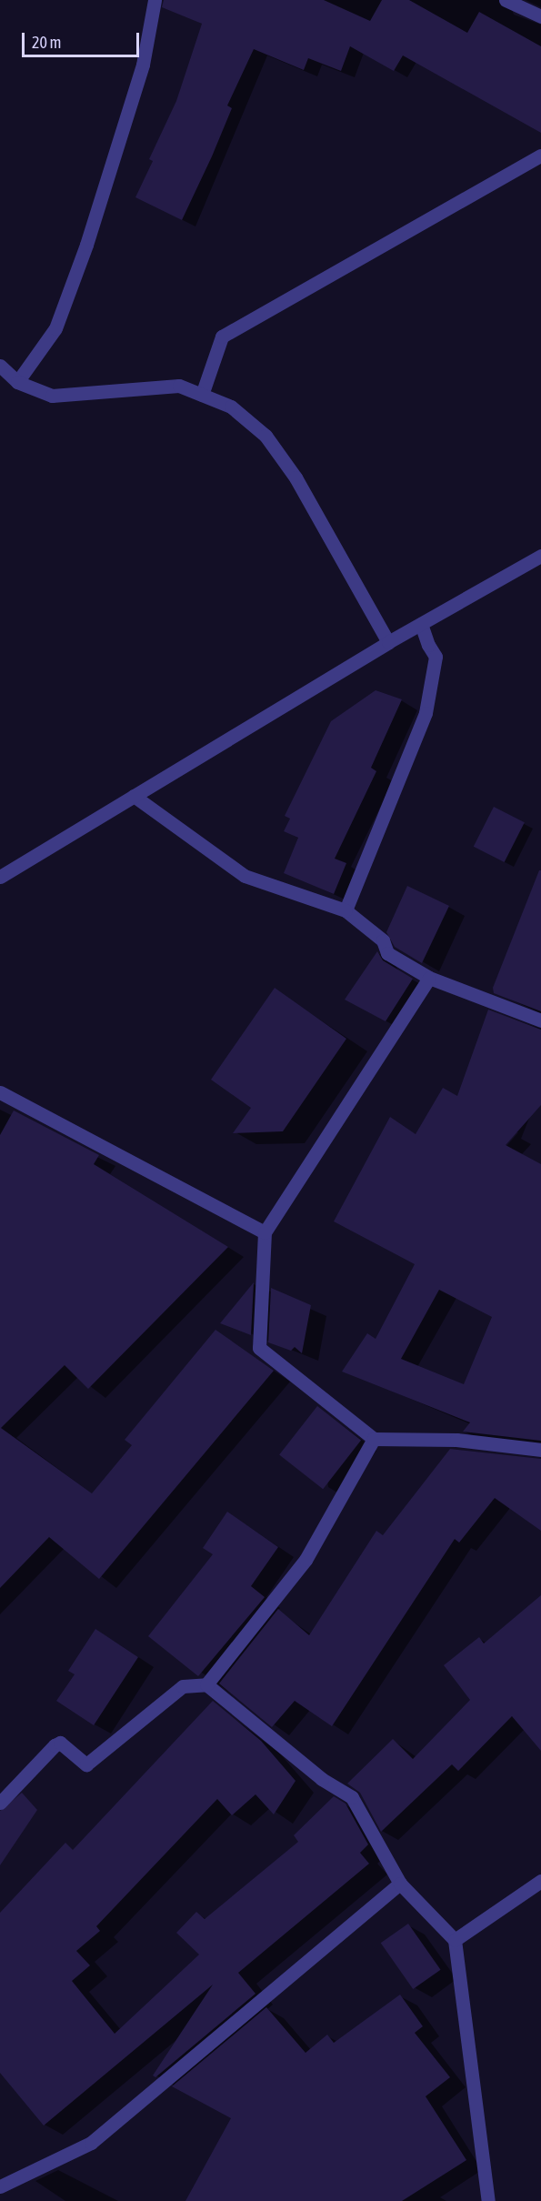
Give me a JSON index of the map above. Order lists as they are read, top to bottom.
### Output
{
  "scale_bar": "20 m"
}
